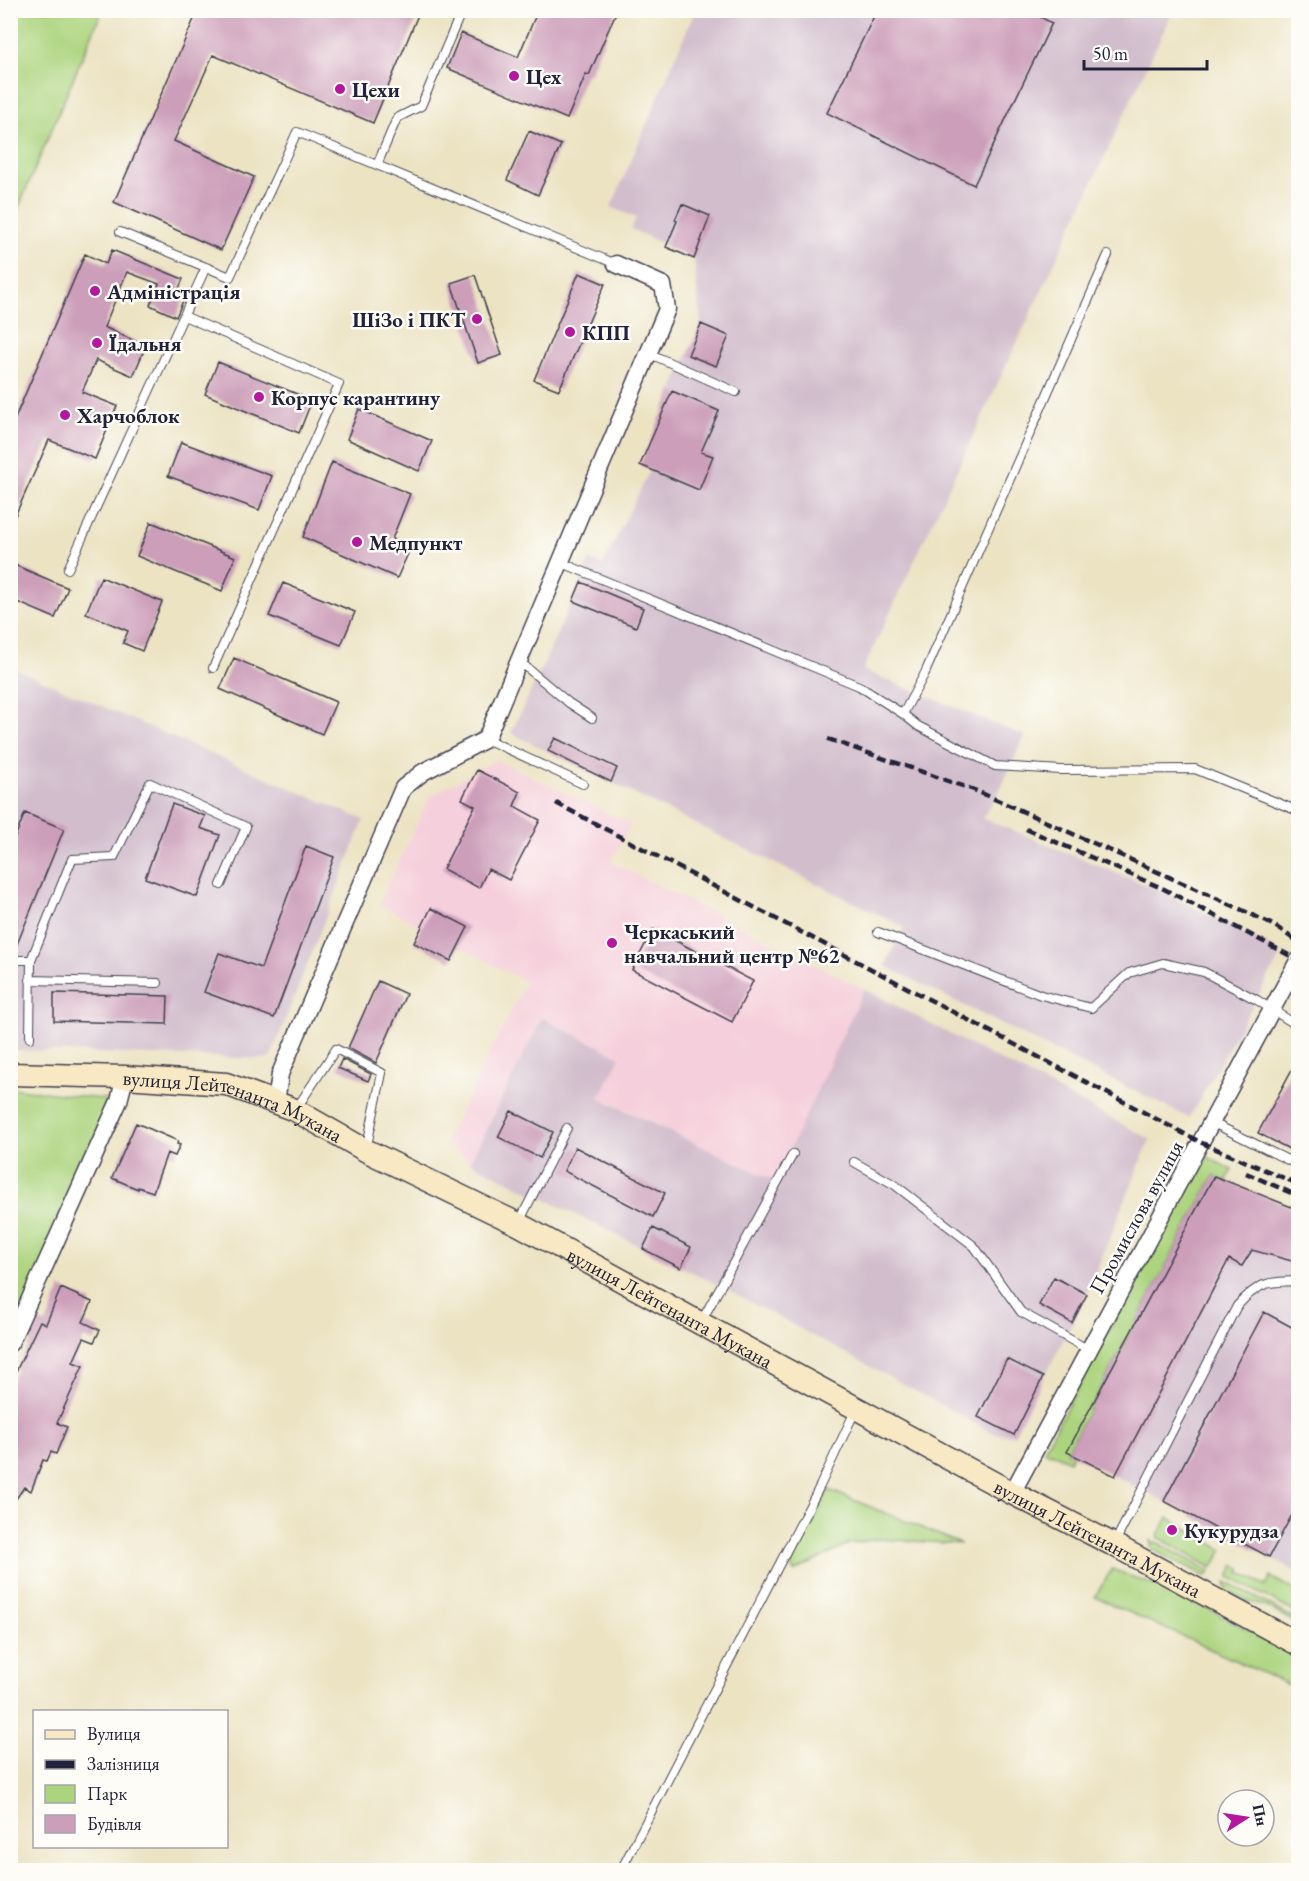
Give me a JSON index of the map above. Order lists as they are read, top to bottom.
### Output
{
  "streets": {
    "main road": ["вулиця Лейтенанта Мукана"],
    "street": ["Промислова вулиця"]
  },
  "crossings": [
    ["вулиця Лейтенанта Мукана", "Промислова вулиця"]
  ],
  "places": [
    "Цех",
    "Цехи",
    "Адміністрація",
    "ШіЗо і ПКТ",
    "КПП",
    "Їдальня",
    "Корпус карантину",
    "Харчоблок",
    "Медпункт",
    "Черкаський навчальний центр №62",
    "Кукурудза"
  ],
  "legend": [
    "Вулиця",
    "Залізниця",
    "Парк",
    "Будівля"
  ],
  "scale_bar": "50 m",
  "north": "right"
}
